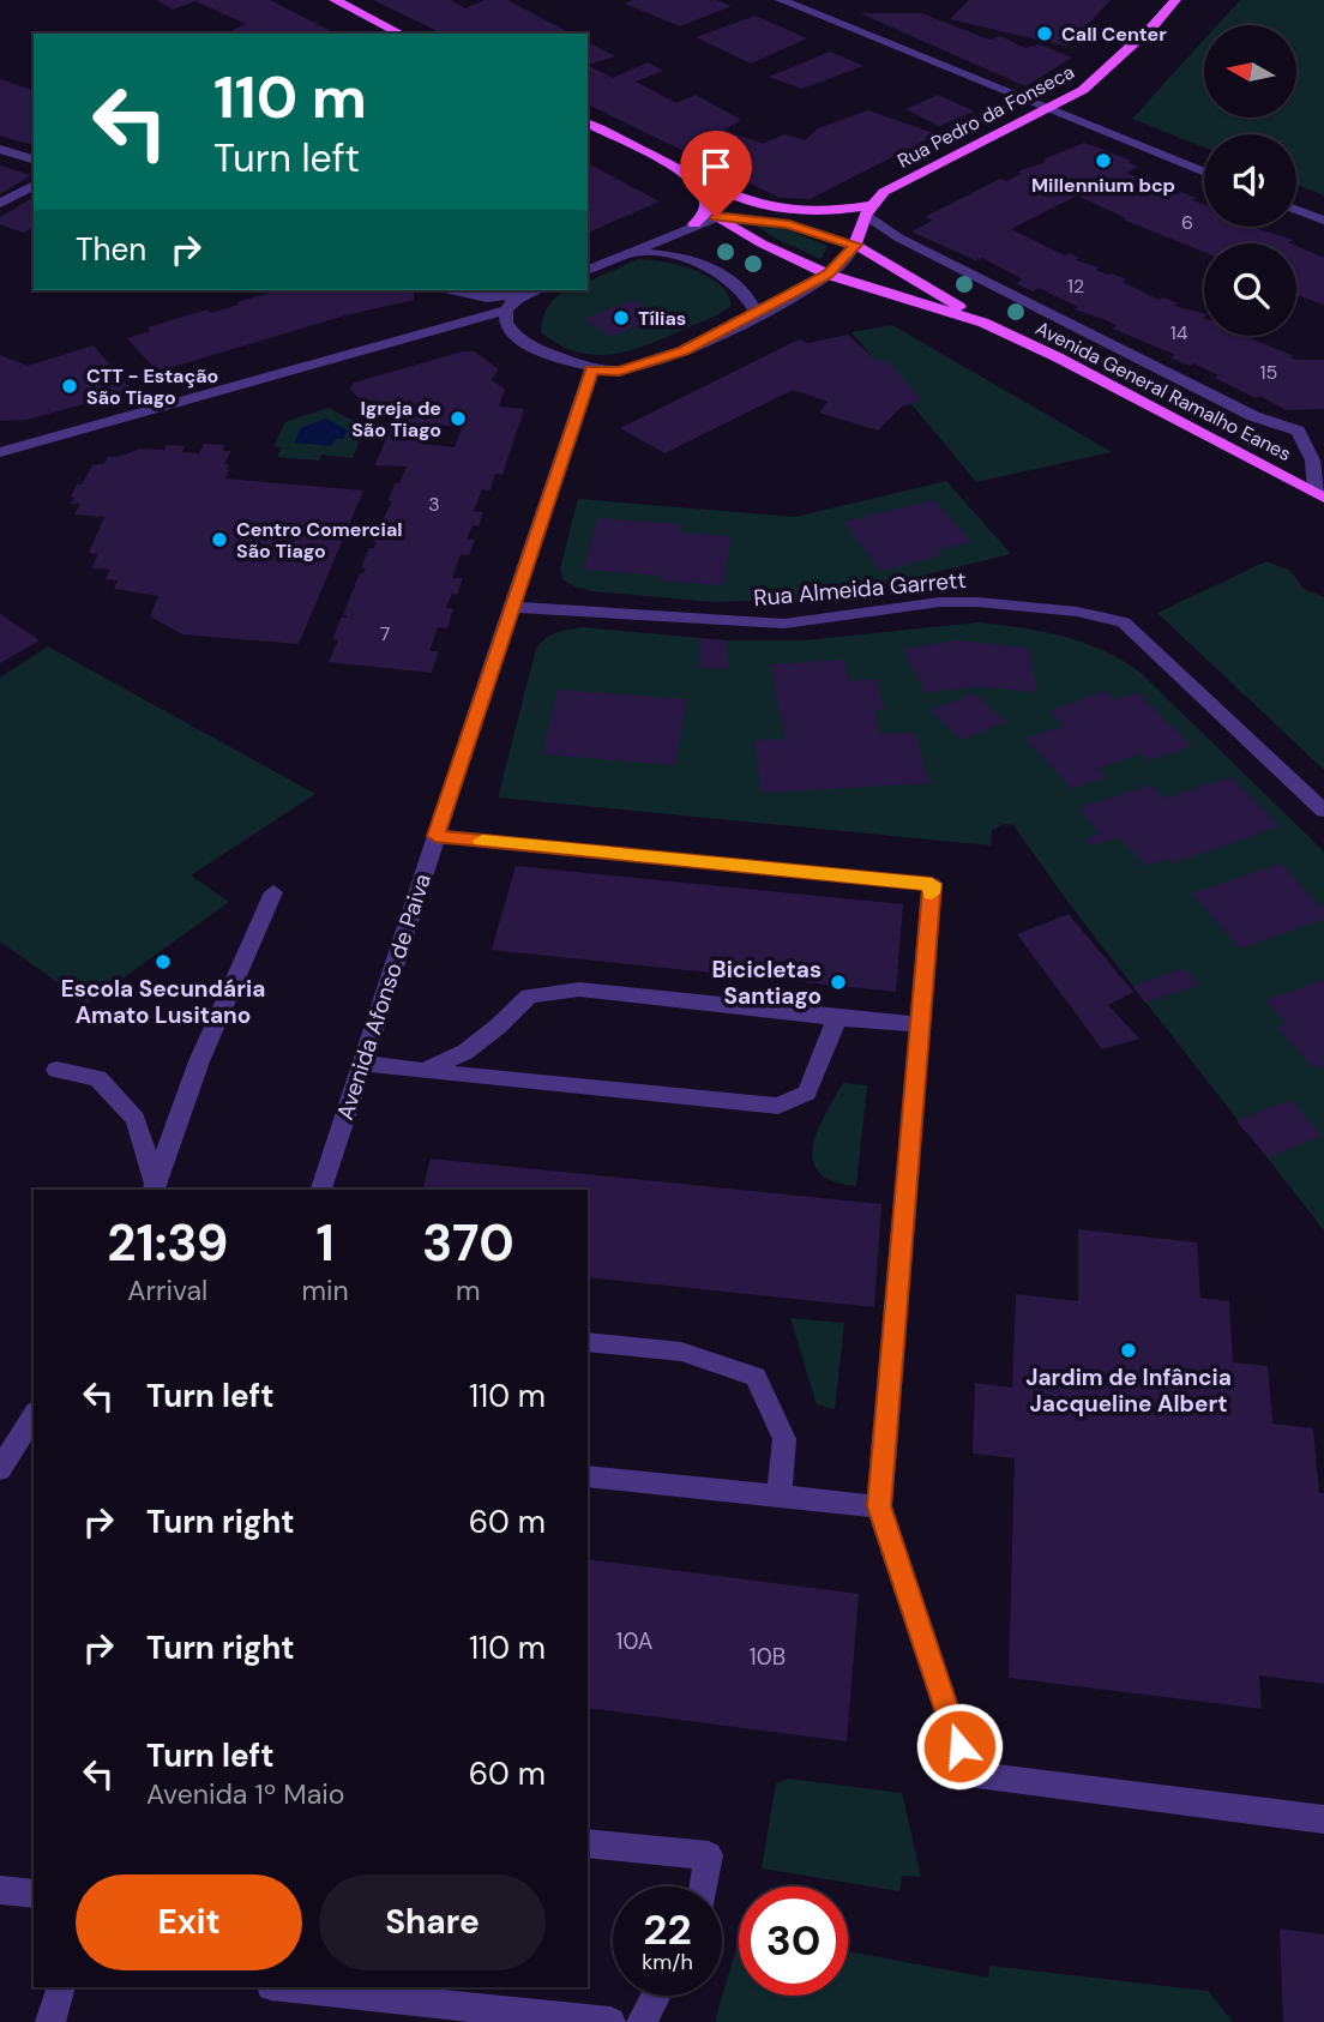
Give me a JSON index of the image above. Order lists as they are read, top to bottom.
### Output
{
  "streets": {
    "main road": ["Rua Pedro da Fonseca", "Avenida General Ramalho Eanes"],
    "street": ["Rua Almeida Garrett", "Avenida Afonso de Paiva"]
  },
  "crossings": [
    ["Rua Almeida Garrett", "Avenida Afonso de Paiva"]
  ],
  "places": [
    "Call Center",
    "Millennium bcp",
    "Tílias",
    "CTT - Estação São Tiago",
    "Igreja de São Tiago",
    "Centro Comercial São Tiago",
    "Escola Secundária Amato Lusitano",
    "Bicicletas Santiago",
    "Jardim de Infância Jacqueline Albert"
  ],
  "house_numbers": [
    "6",
    "12",
    "14",
    "15",
    "3",
    "7",
    "10A",
    "10B"
  ],
  "north": "left",
  "page": {
    "turn": ["110 m", "Turn left"],
    "then": "Then",
    "eta": [
      "21:39",
      "Arrival",
      "1",
      "min",
      "370",
      "m"
    ],
    "list": [
      {
        "name": "Turn left",
        "value": "110 m"
      },
      {
        "name": "Turn right",
        "value": "60 m"
      },
      {
        "name": "Turn right",
        "value": "110 m"
      },
      {
        "name": "Turn left",
        "note": "Avenida 1º Maio",
        "value": "60 m"
      }
    ],
    "buttons": ["Exit", "Share"],
    "speed": "22 km/h",
    "limit": "30"
  }
}
